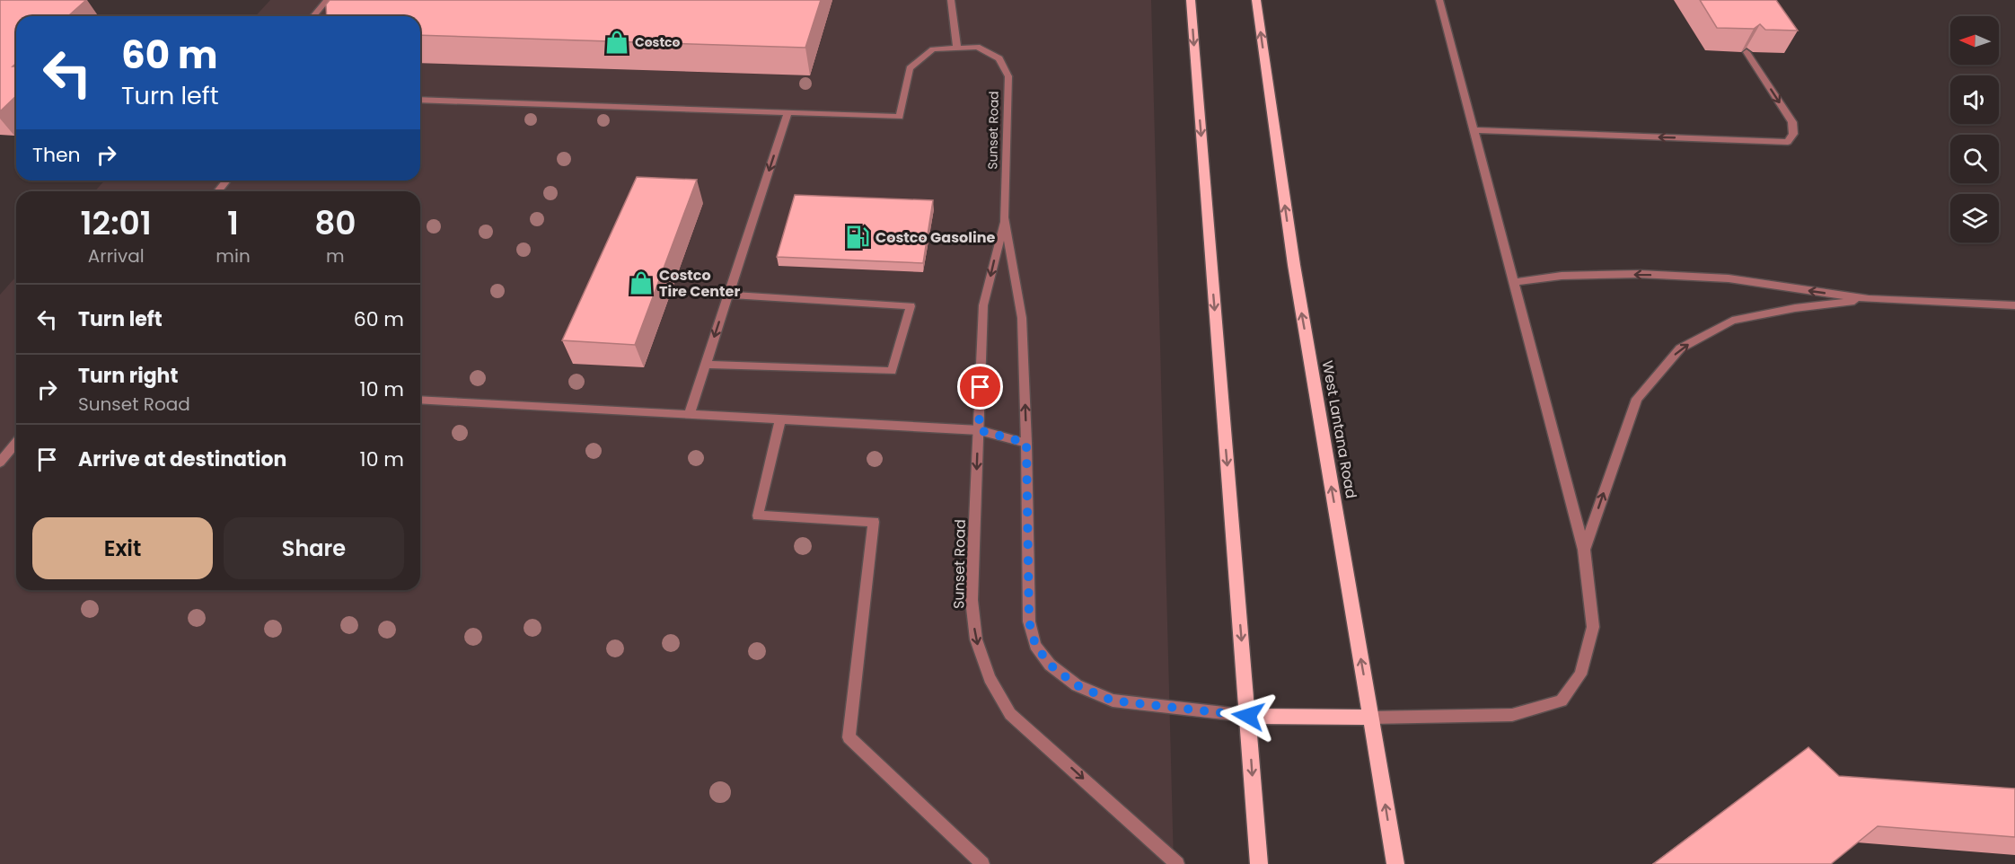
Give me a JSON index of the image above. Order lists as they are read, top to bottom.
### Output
{
  "streets": {
    "main road": ["West Lantana Road"],
    "street": ["Sunset Road"]
  },
  "places": {
    "shop": ["Costco", "Costco Tire Center"],
    "fuel station": ["Costco Gasoline"]
  },
  "north": "left",
  "page": {
    "turn": ["60 m", "Turn left"],
    "then": "Then",
    "eta": [
      "12:01",
      "Arrival",
      "1",
      "min",
      "80",
      "m"
    ],
    "list": [
      {
        "name": "Turn left",
        "value": "60 m"
      },
      {
        "name": "Turn right",
        "note": "Sunset Road",
        "value": "10 m"
      },
      {
        "name": "Arrive at destination",
        "value": "10 m"
      }
    ],
    "buttons": ["Exit", "Share"]
  }
}
